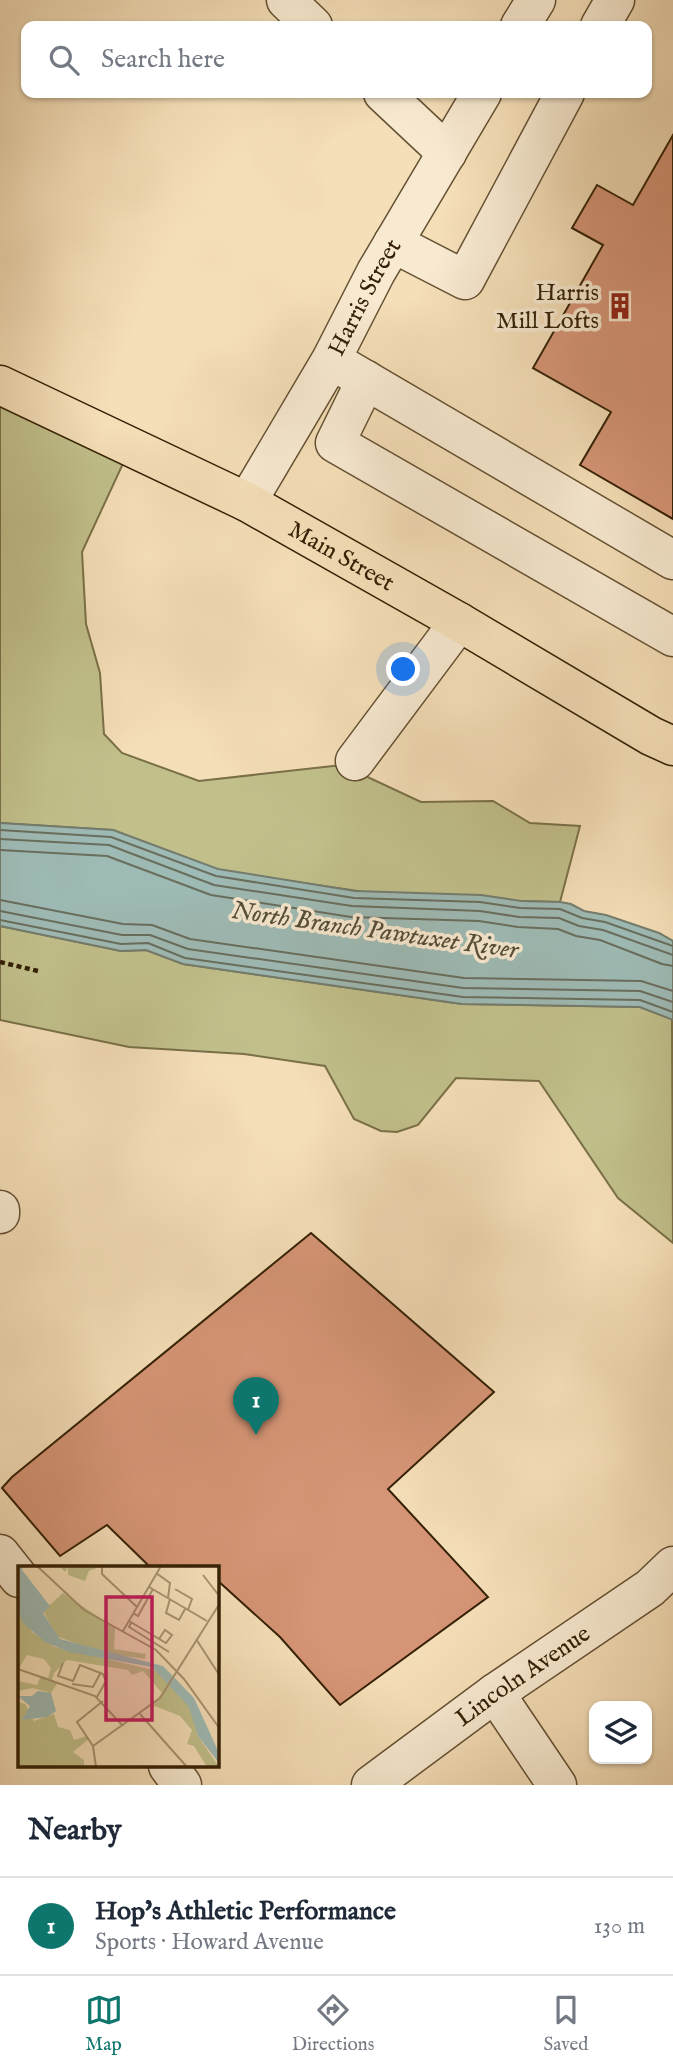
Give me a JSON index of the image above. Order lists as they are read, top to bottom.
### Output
{
  "streets": {
    "main road": ["Main Street"],
    "street": ["Harris Street", "Lincoln Avenue"]
  },
  "crossings": [
    ["Harris Street", "Main Street"]
  ],
  "water": ["North Branch Pawtuxet River"],
  "places": {
    "building": ["Harris Mill Lofts"]
  },
  "page": {
    "search": "Search here",
    "pins": "1",
    "heading": "Nearby",
    "list": [
      {
        "mark": "1",
        "name": "Hop's Athletic Performance",
        "note": "Sports · Howard Avenue",
        "value": "130 m"
      }
    ],
    "nav": ["Map", "Directions", "Saved"]
  }
}
